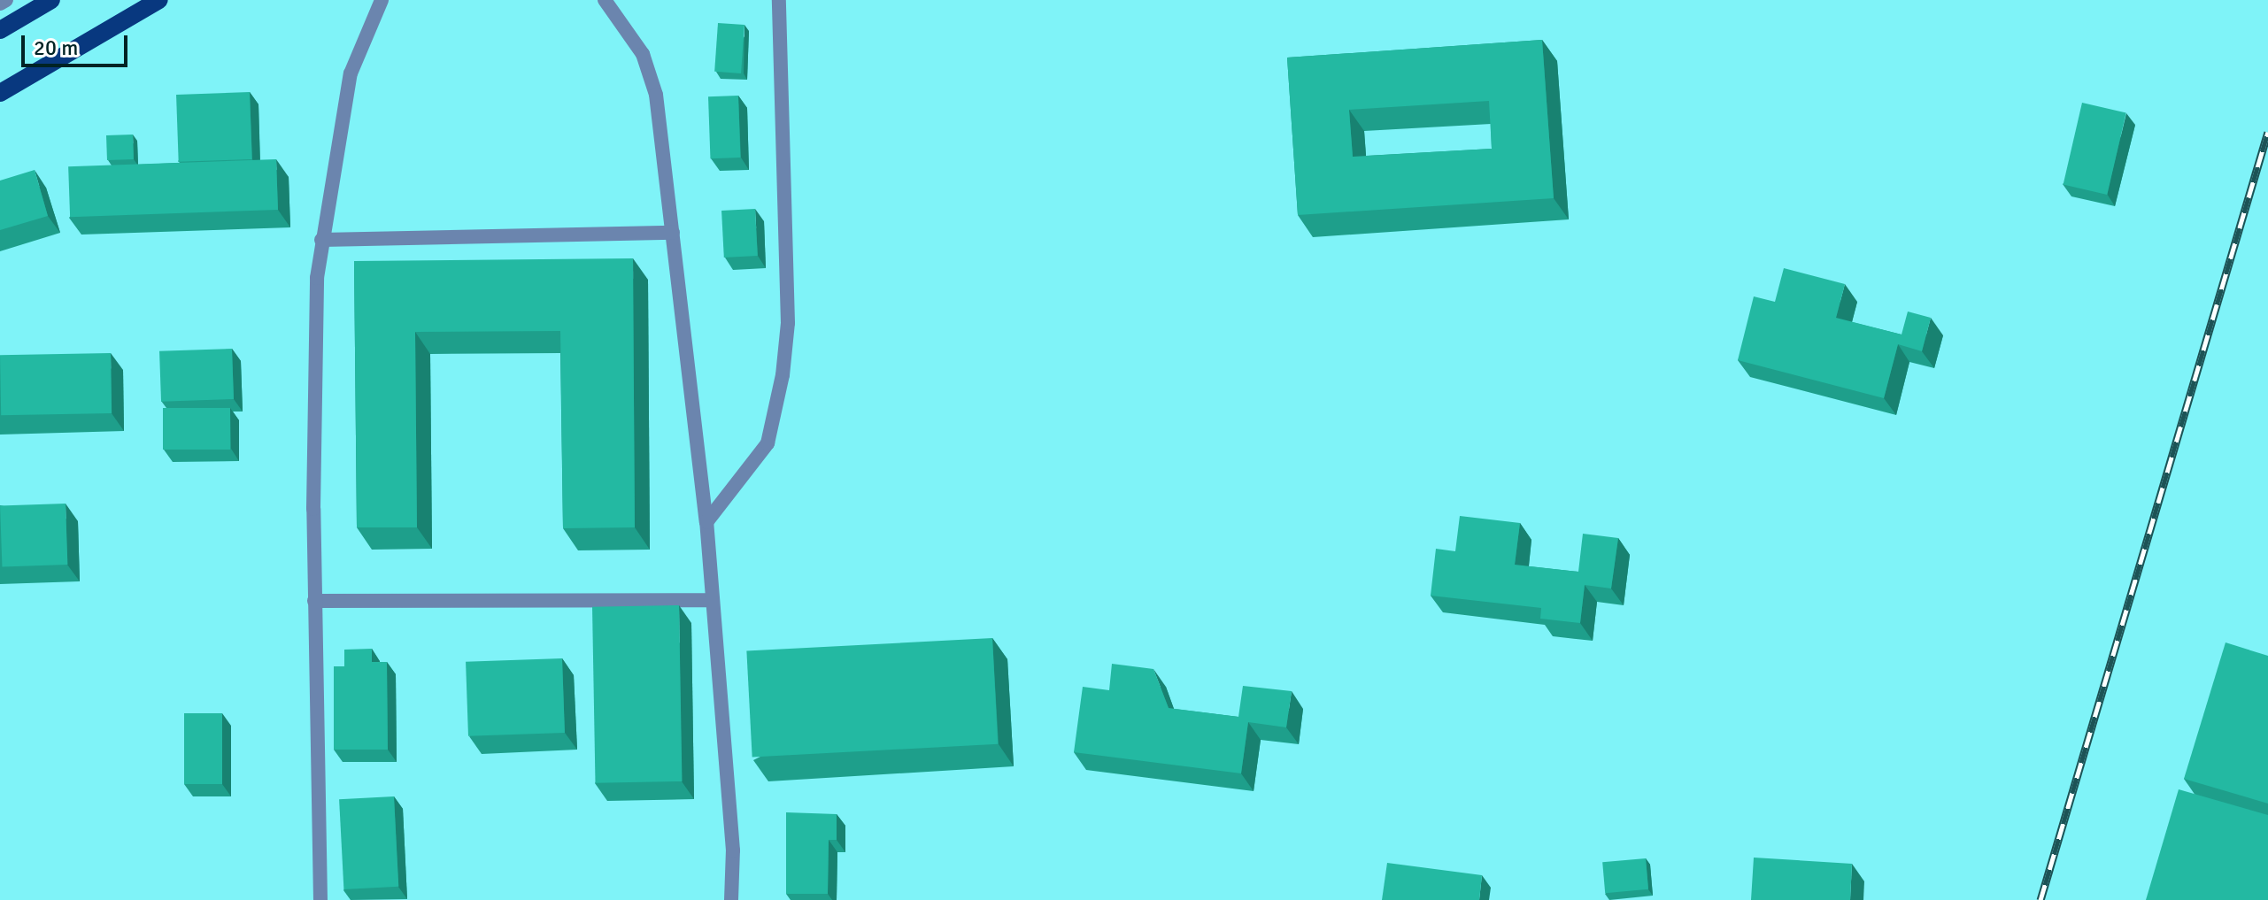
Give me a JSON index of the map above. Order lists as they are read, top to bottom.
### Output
{
  "scale_bar": "20 m"
}
